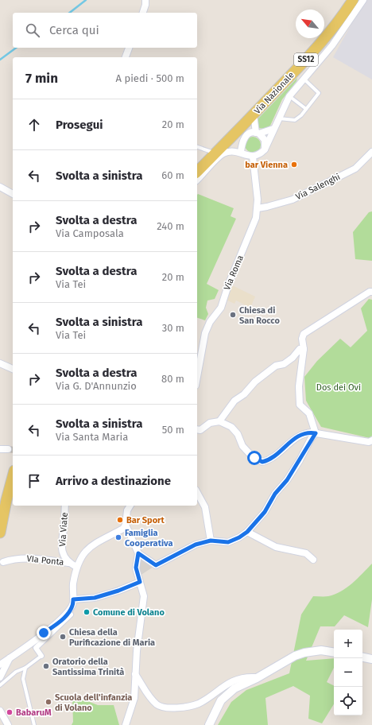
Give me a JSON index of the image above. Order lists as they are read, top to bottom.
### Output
{
  "streets": {
    "main road": ["SS12", "Via Nazionale"],
    "street": [
      "Via Salenghi",
      "Via Roma",
      "Via Viate",
      "VIa Ponta"
    ]
  },
  "crossings": [
    ["Via Salenghi", "Via Roma"],
    ["Via Viate", "VIa Ponta"]
  ],
  "parks": ["Dos dei Ovi"],
  "places": [
    "bar Vienna",
    "Chiesa di San Rocco",
    "Bar Sport",
    "Famiglia Cooperativa",
    "Comune di Volano",
    "Chiesa della Purificazione di Maria",
    "Oratorio della Santissima Trinità",
    "Scuola dell'infanzia di Volano",
    "BabaruM"
  ],
  "north": "top left",
  "page": {
    "search": "Cerca qui",
    "heading": ["7 min", "A piedi · 500 m"],
    "list": [
      ["Prosegui", "20 m"],
      ["Svolta a sinistra", "60 m"],
      ["Svolta a destra", "Via Camposala", "240 m"],
      ["Svolta a destra", "Via Tei", "20 m"],
      ["Svolta a sinistra", "Via Tei", "30 m"],
      ["Svolta a destra", "Via G. D'Annunzio", "80 m"],
      ["Svolta a sinistra", "Via Santa Maria", "50 m"],
      "Arrivo a destinazione"
    ],
    "map_buttons": ["+", "−"]
  }
}
